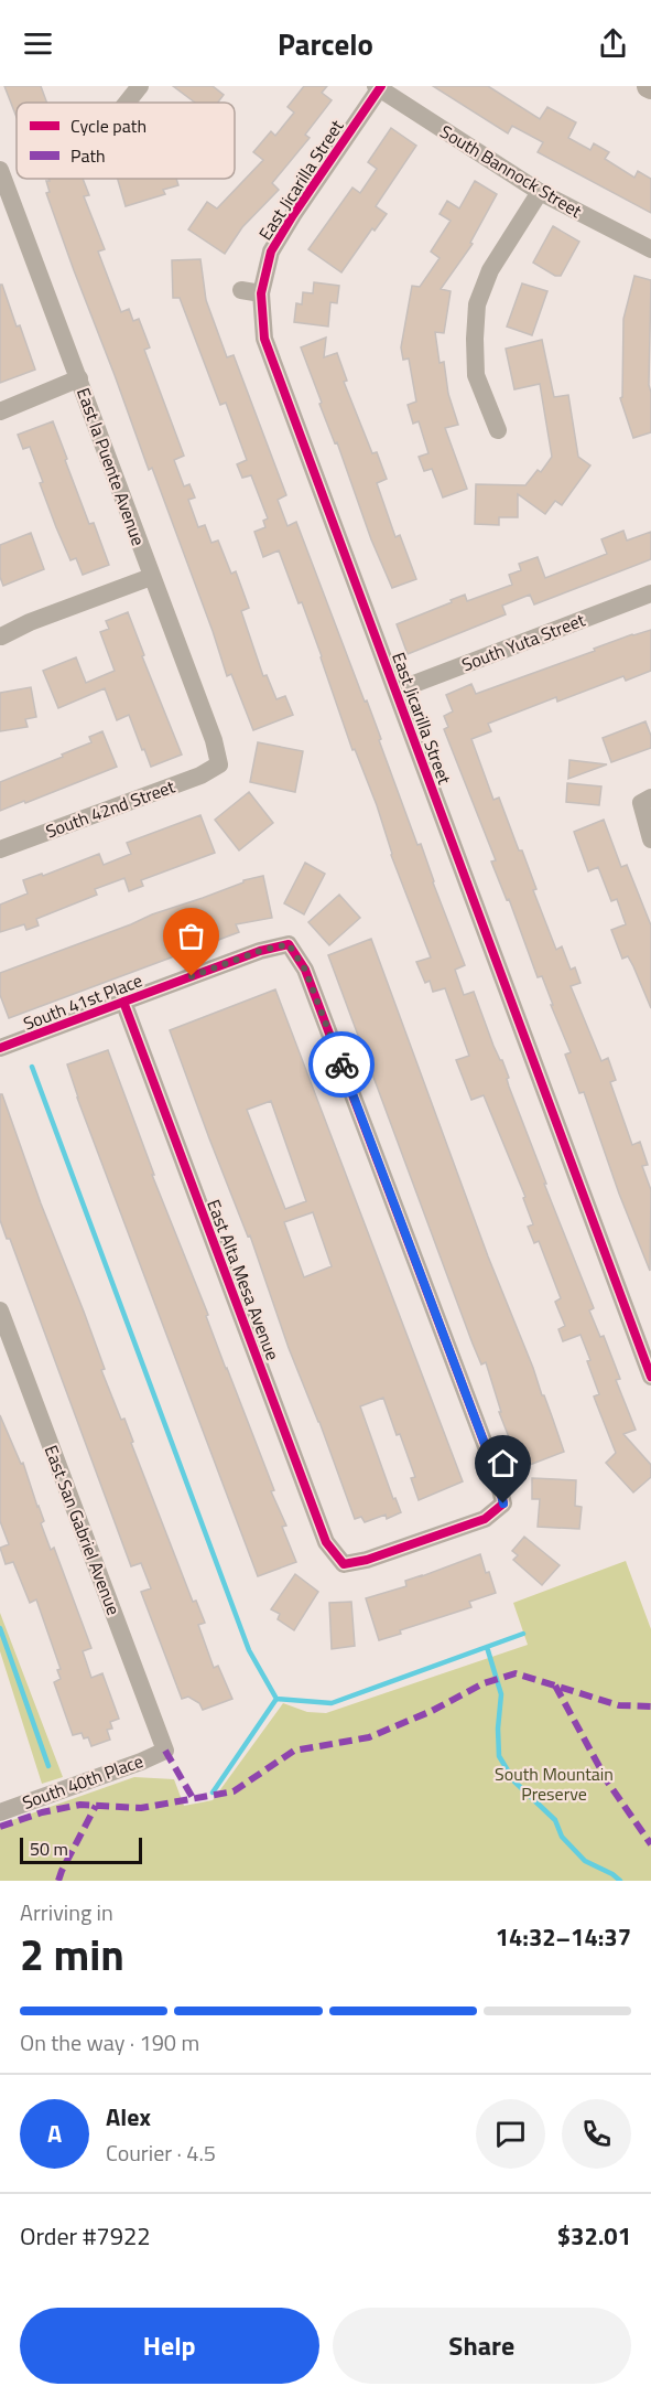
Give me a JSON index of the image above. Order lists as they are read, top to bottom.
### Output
{
  "streets": {
    "street": [
      "South Bannock Street",
      "East Jicarilla Street",
      "East la Puente Avenue",
      "South Yuta Street",
      "South 42nd Street",
      "South 41st Place",
      "East Alta Mesa Avenue",
      "East San Gabriel Avenue",
      "South 40th Place"
    ]
  },
  "crossings": [
    ["South Bannock Street", "East Jicarilla Street"],
    ["East Jicarilla Street", "South Yuta Street"],
    ["East la Puente Avenue", "South 42nd Street"],
    ["South 41st Place", "East Alta Mesa Avenue"],
    ["East San Gabriel Avenue", "South 40th Place"]
  ],
  "parks": ["South Mountain Preserve"],
  "legend": ["Cycle path", "Path"],
  "scale_bar": "50 m",
  "page": {
    "header": "Parcelo",
    "scale": "50 m",
    "heading": ["2 min", "Arriving in", "14:32–14:37"],
    "panel": [
      "Alex",
      "Courier · 4.5",
      "Order #7922",
      "$32.01"
    ],
    "bar": "On the way · 190 m",
    "round": "A",
    "buttons": ["Help", "Share"]
  }
}
